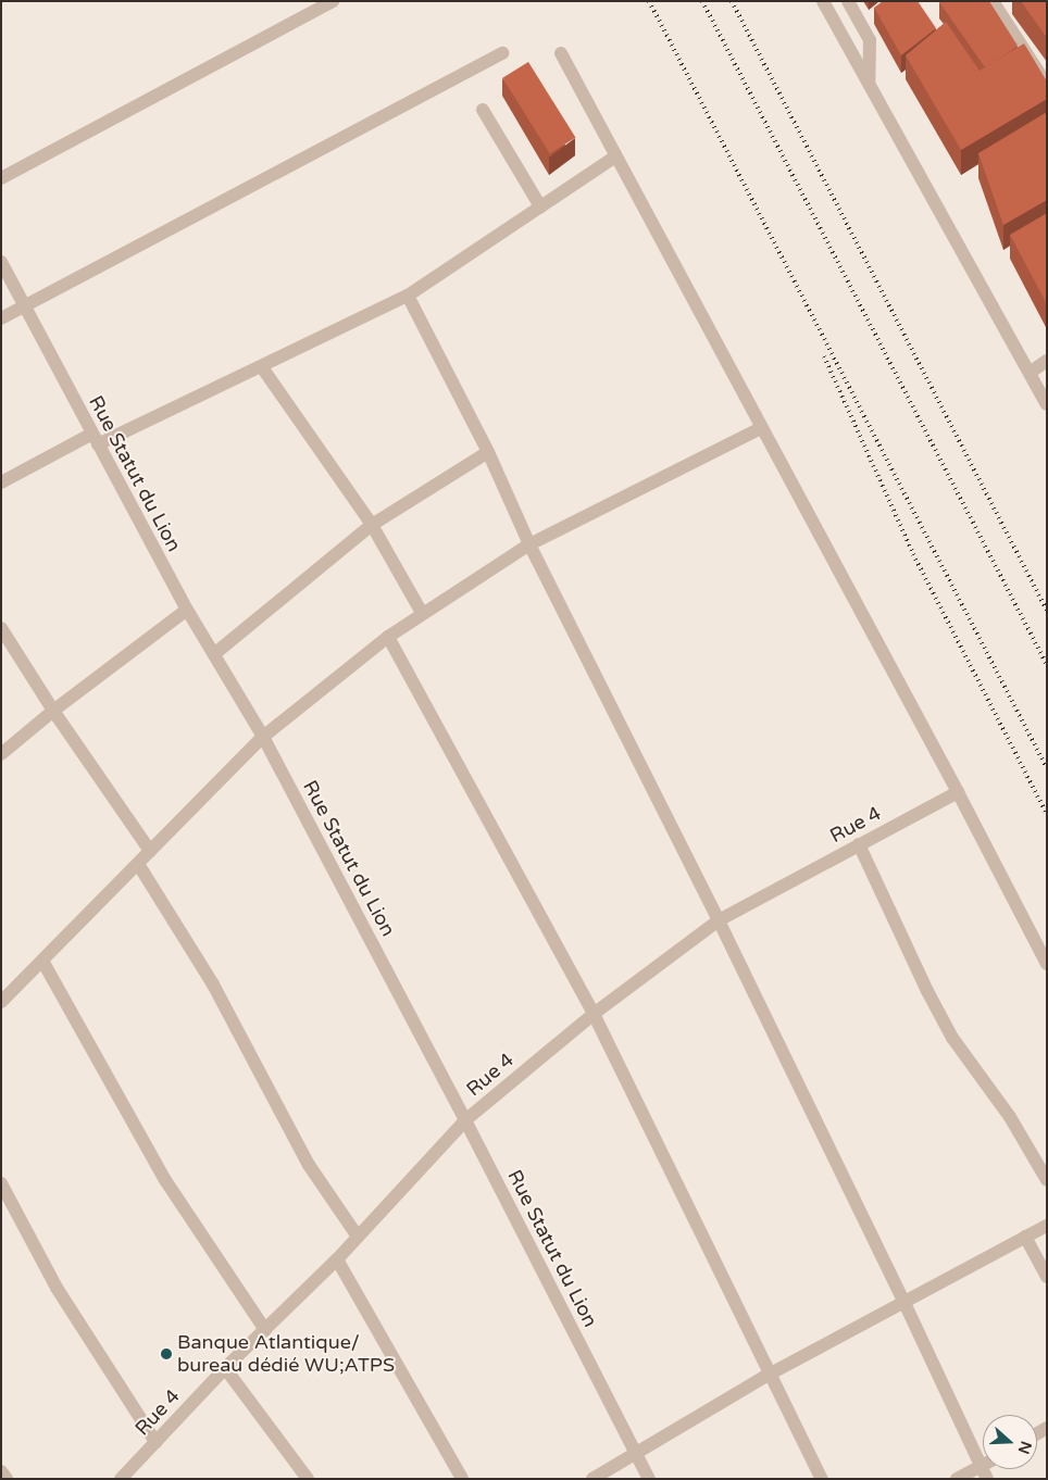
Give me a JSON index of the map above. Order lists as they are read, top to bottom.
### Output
{
  "streets": {
    "street": ["Rue Statut du Lion", "Rue 4"]
  },
  "crossings": [
    ["Rue Statut du Lion", "Rue 4"]
  ],
  "places": ["Banque Atlantique/ bureau dédié WU;ATPS"],
  "north": "right"
}
